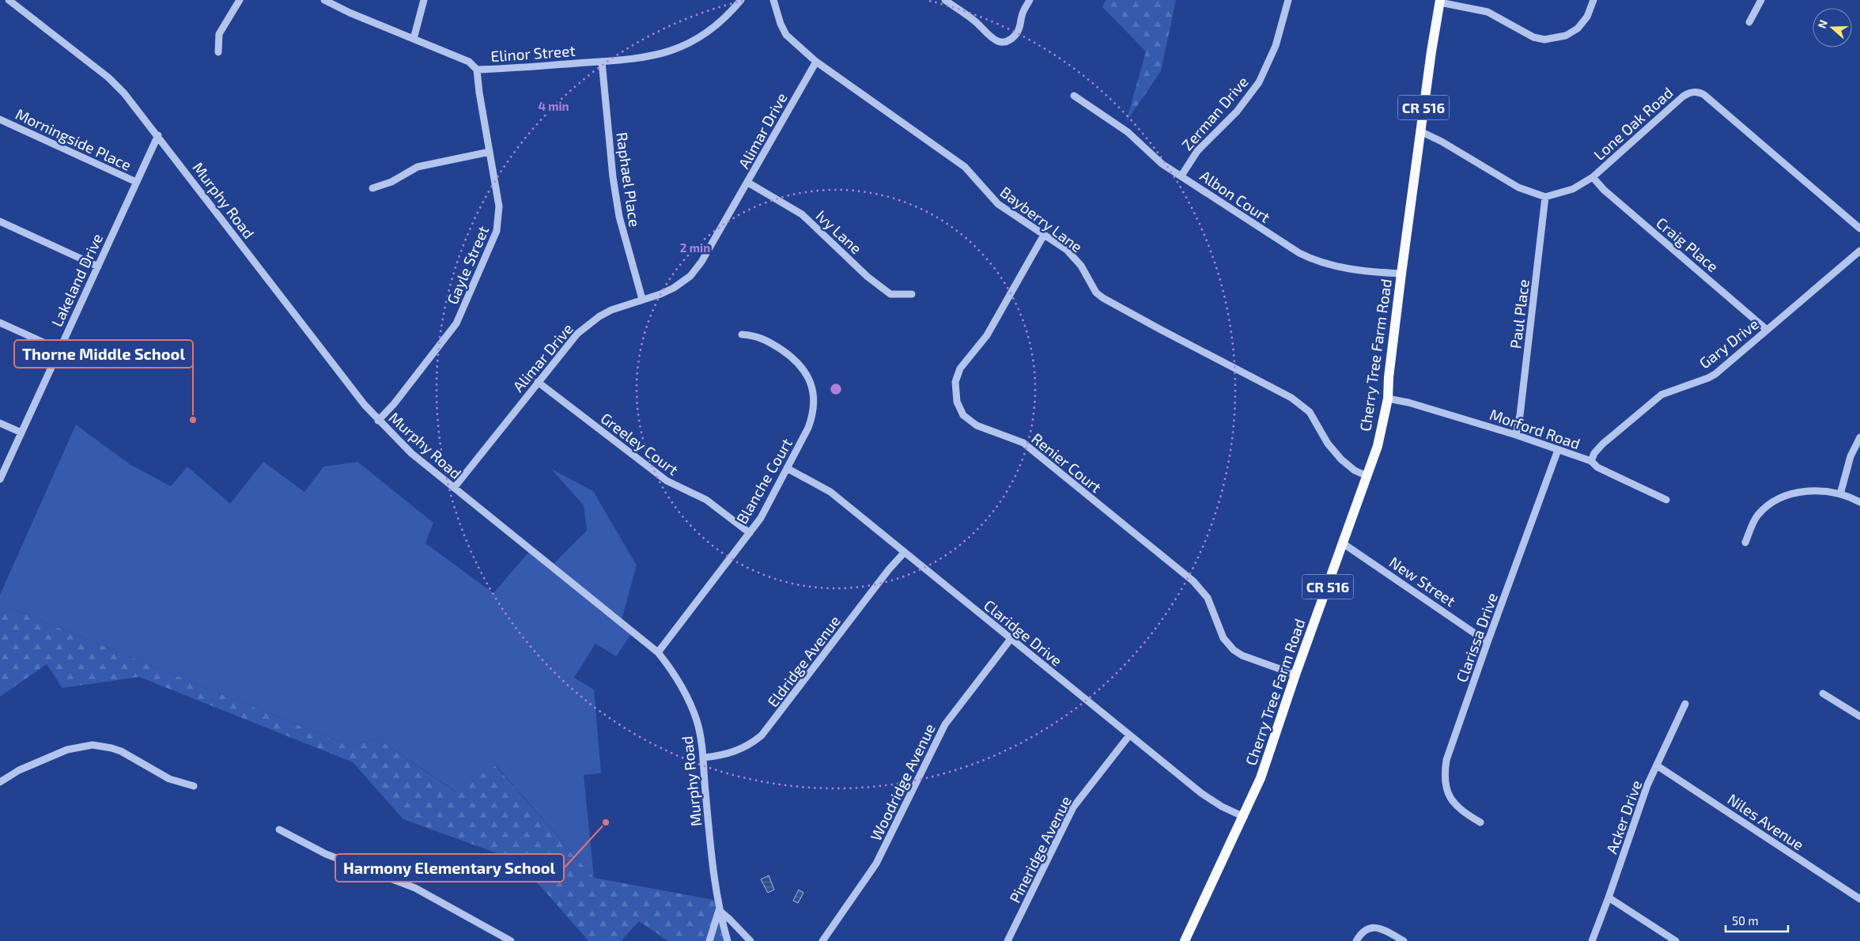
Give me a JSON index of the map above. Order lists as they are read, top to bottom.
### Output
{
  "streets": {
    "main road": ["CR 516", "Cherry Tree Farm Road"],
    "street": [
      "Elinor Street",
      "Zerman Drive",
      "Lone Oak Road",
      "Alimar Drive",
      "Morningside Place",
      "Raphael Place",
      "Albon Court",
      "Murphy Road",
      "Bayberry Lane",
      "Ivy Lane",
      "Craig Place",
      "Gayle Street",
      "Lakeland Drive",
      "Paul Place",
      "Gary Drive",
      "Morford Road",
      "Greeley Court",
      "Renier Court",
      "Blanche Court",
      "New Street",
      "Claridge Drive",
      "Clarissa Drive",
      "Eldridge Avenue",
      "Woodridge Avenue",
      "Acker Drive",
      "Niles Avenue",
      "Pineridge Avenue"
    ]
  },
  "crossings": [
    ["Elinor Street", "Raphael Place"],
    ["Elinor Street", "Gayle Street"],
    ["Zerman Drive", "Albon Court"],
    ["Lone Oak Road", "Craig Place"],
    ["Lone Oak Road", "Paul Place"],
    ["Alimar Drive", "Raphael Place"],
    ["Alimar Drive", "Murphy Road"],
    ["Alimar Drive", "Bayberry Lane"],
    ["Alimar Drive", "Ivy Lane"],
    ["Alimar Drive", "Greeley Court"],
    ["Morningside Place", "Lakeland Drive"],
    ["Albon Court", "Cherry Tree Farm Road"],
    ["Murphy Road", "Gayle Street"],
    ["Murphy Road", "Lakeland Drive"],
    ["Murphy Road", "Blanche Court"],
    ["Murphy Road", "Eldridge Avenue"],
    ["Bayberry Lane", "Cherry Tree Farm Road"],
    ["Bayberry Lane", "Renier Court"],
    ["Craig Place", "Gary Drive"],
    ["Paul Place", "Morford Road"],
    ["Gary Drive", "Morford Road"],
    ["Cherry Tree Farm Road", "Morford Road"],
    ["Cherry Tree Farm Road", "Renier Court"],
    ["Cherry Tree Farm Road", "New Street"],
    ["Cherry Tree Farm Road", "Claridge Drive"],
    ["Morford Road", "Clarissa Drive"],
    ["Greeley Court", "Blanche Court"],
    ["Blanche Court", "Claridge Drive"],
    ["New Street", "Clarissa Drive"],
    ["Claridge Drive", "Eldridge Avenue"],
    ["Claridge Drive", "Woodridge Avenue"],
    ["Claridge Drive", "Pineridge Avenue"],
    ["Acker Drive", "Niles Avenue"]
  ],
  "places": ["Thorne Middle School", "Harmony Elementary School"],
  "scale_bar": "50 m",
  "north": "left",
  "rings": ["4 min", "2 min"]
}
